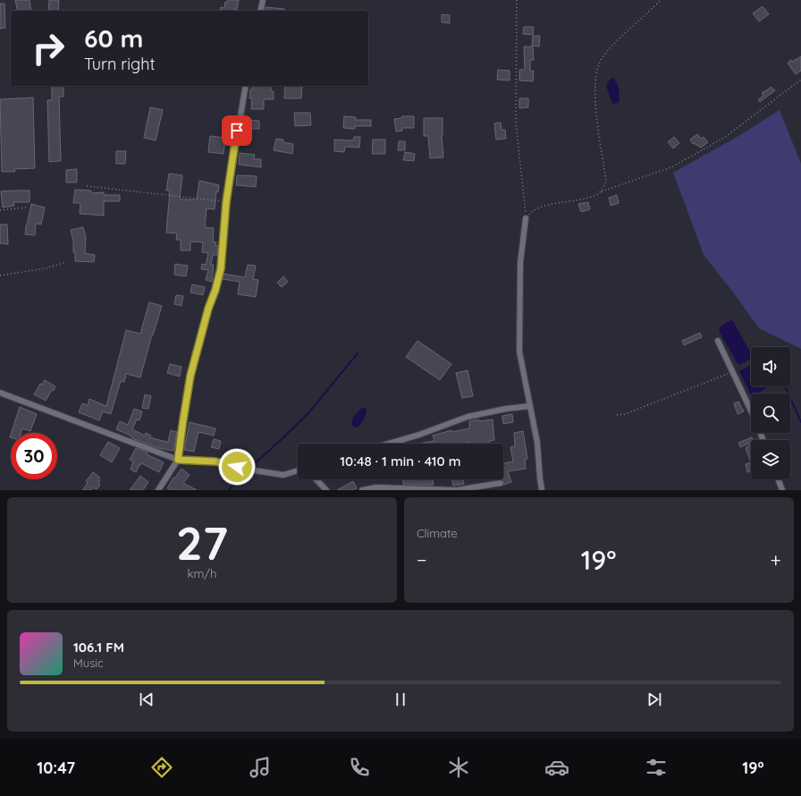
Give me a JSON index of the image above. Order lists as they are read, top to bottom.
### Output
{
  "page": {
    "turn": ["60 m", "Turn right"],
    "limit": "30",
    "trip": "10:48 · 1 min · 410 m",
    "tile": [
      ["27", "km/h"],
      "Climate"
    ],
    "heat": ["−", "19°", "+"],
    "song": ["106.1 FM", "Music"],
    "tabs": ["10:47", "19°"]
  }
}
